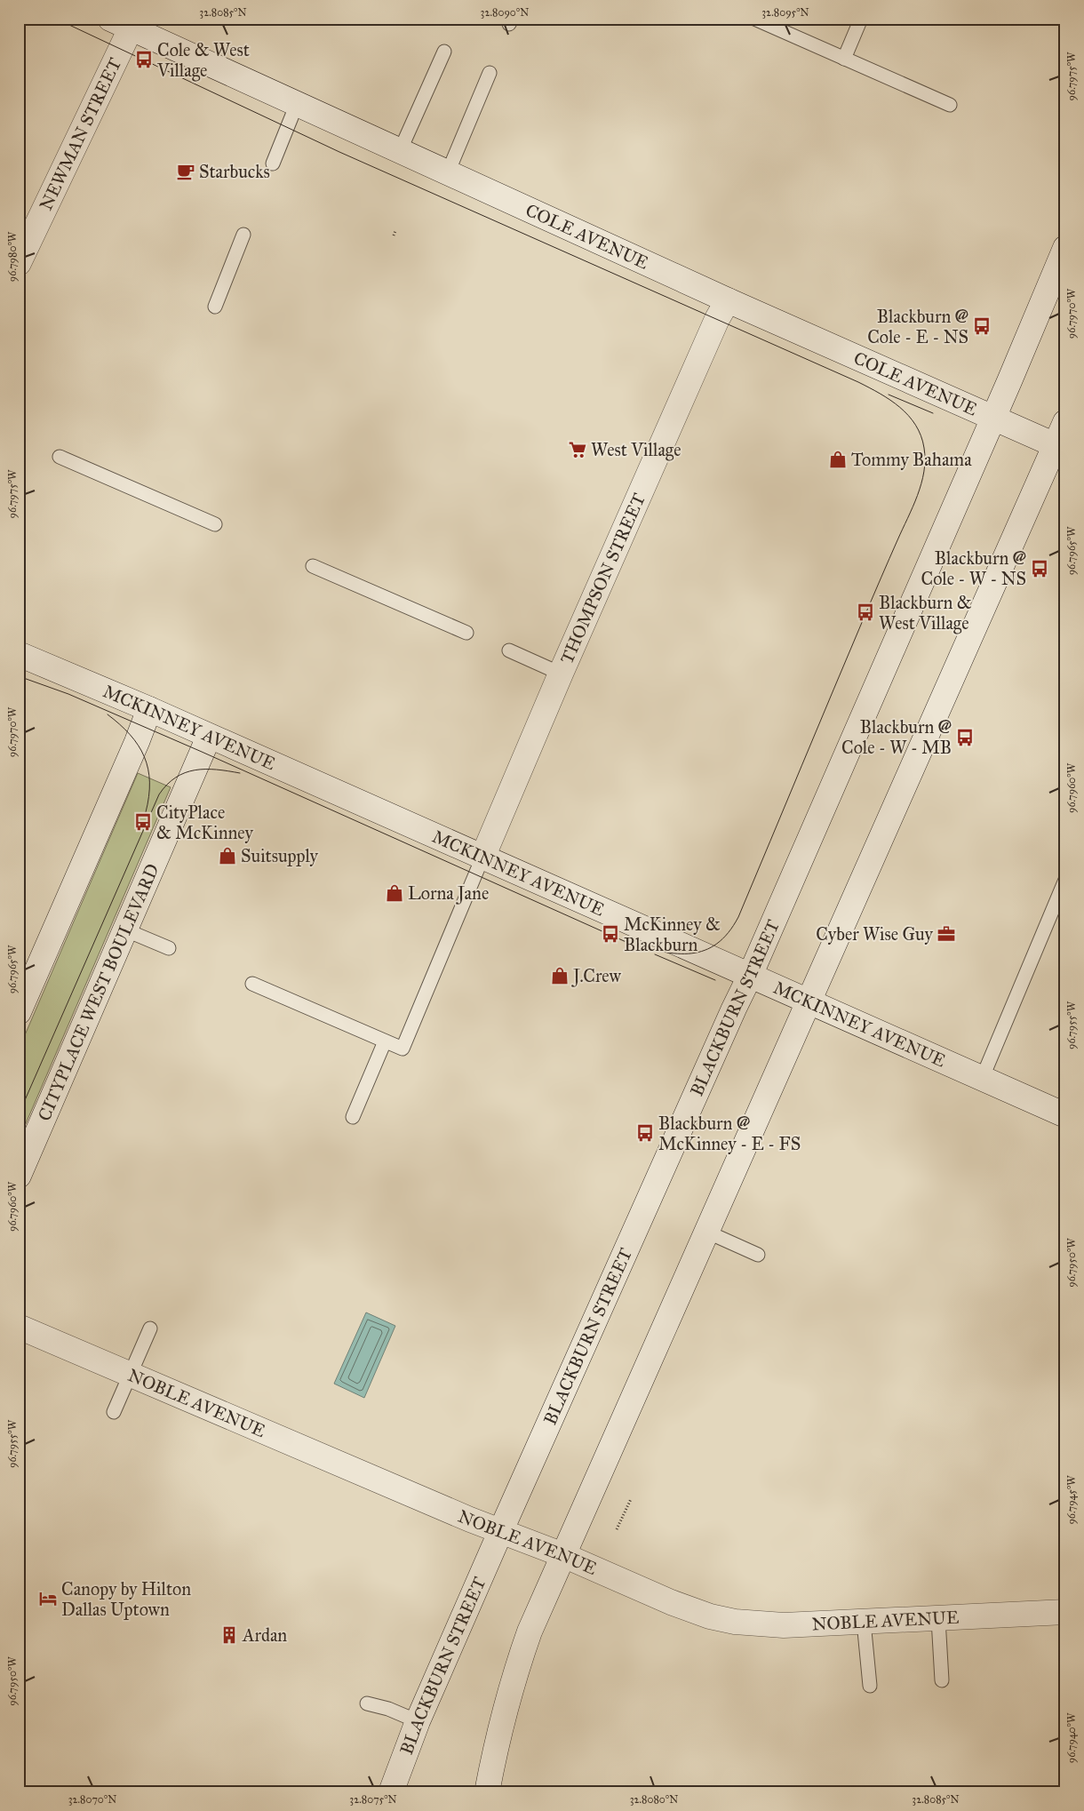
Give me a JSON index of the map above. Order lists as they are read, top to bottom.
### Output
{
  "streets": {
    "street": [
      "NEWMAN STREET",
      "COLE AVENUE",
      "THOMPSON STREET",
      "MCKINNEY AVENUE",
      "CITYPLACE WEST BOULEVARD",
      "BLACKBURN STREET",
      "NOBLE AVENUE"
    ]
  },
  "crossings": [
    ["NEWMAN STREET", "COLE AVENUE"],
    ["COLE AVENUE", "THOMPSON STREET"],
    ["COLE AVENUE", "BLACKBURN STREET"],
    ["THOMPSON STREET", "MCKINNEY AVENUE"],
    ["MCKINNEY AVENUE", "CITYPLACE WEST BOULEVARD"],
    ["MCKINNEY AVENUE", "BLACKBURN STREET"],
    ["BLACKBURN STREET", "NOBLE AVENUE"]
  ],
  "places": {
    "bus stop": [
      "Cole & West Village",
      "Blackburn @ Cole - E - NS",
      "Blackburn @ Cole - W - NS",
      "Blackburn & West Village",
      "Blackburn @ Cole - W - MB",
      "CityPlace & McKinney",
      "McKinney & Blackburn",
      "Blackburn @ McKinney - E - FS"
    ],
    "cafe": ["Starbucks"],
    "supermarket": ["West Village"],
    "shop": [
      "Tommy Bahama",
      "Suitsupply",
      "Lorna Jane",
      "J.Crew"
    ],
    "office": ["Cyber Wise Guy"],
    "hotel": ["Canopy by Hilton Dallas Uptown"],
    "building": ["Ardan"]
  },
  "coordinates": [
    "32.8085°N",
    "32.8090°N",
    "32.8095°N",
    "96.7975°W",
    "96.7980°W",
    "96.7970°W",
    "96.7965°W",
    "96.7960°W",
    "96.7955°W",
    "96.7950°W",
    "96.7945°W",
    "96.7940°W",
    "32.8070°N",
    "32.8075°N",
    "32.8080°N"
  ]
}
